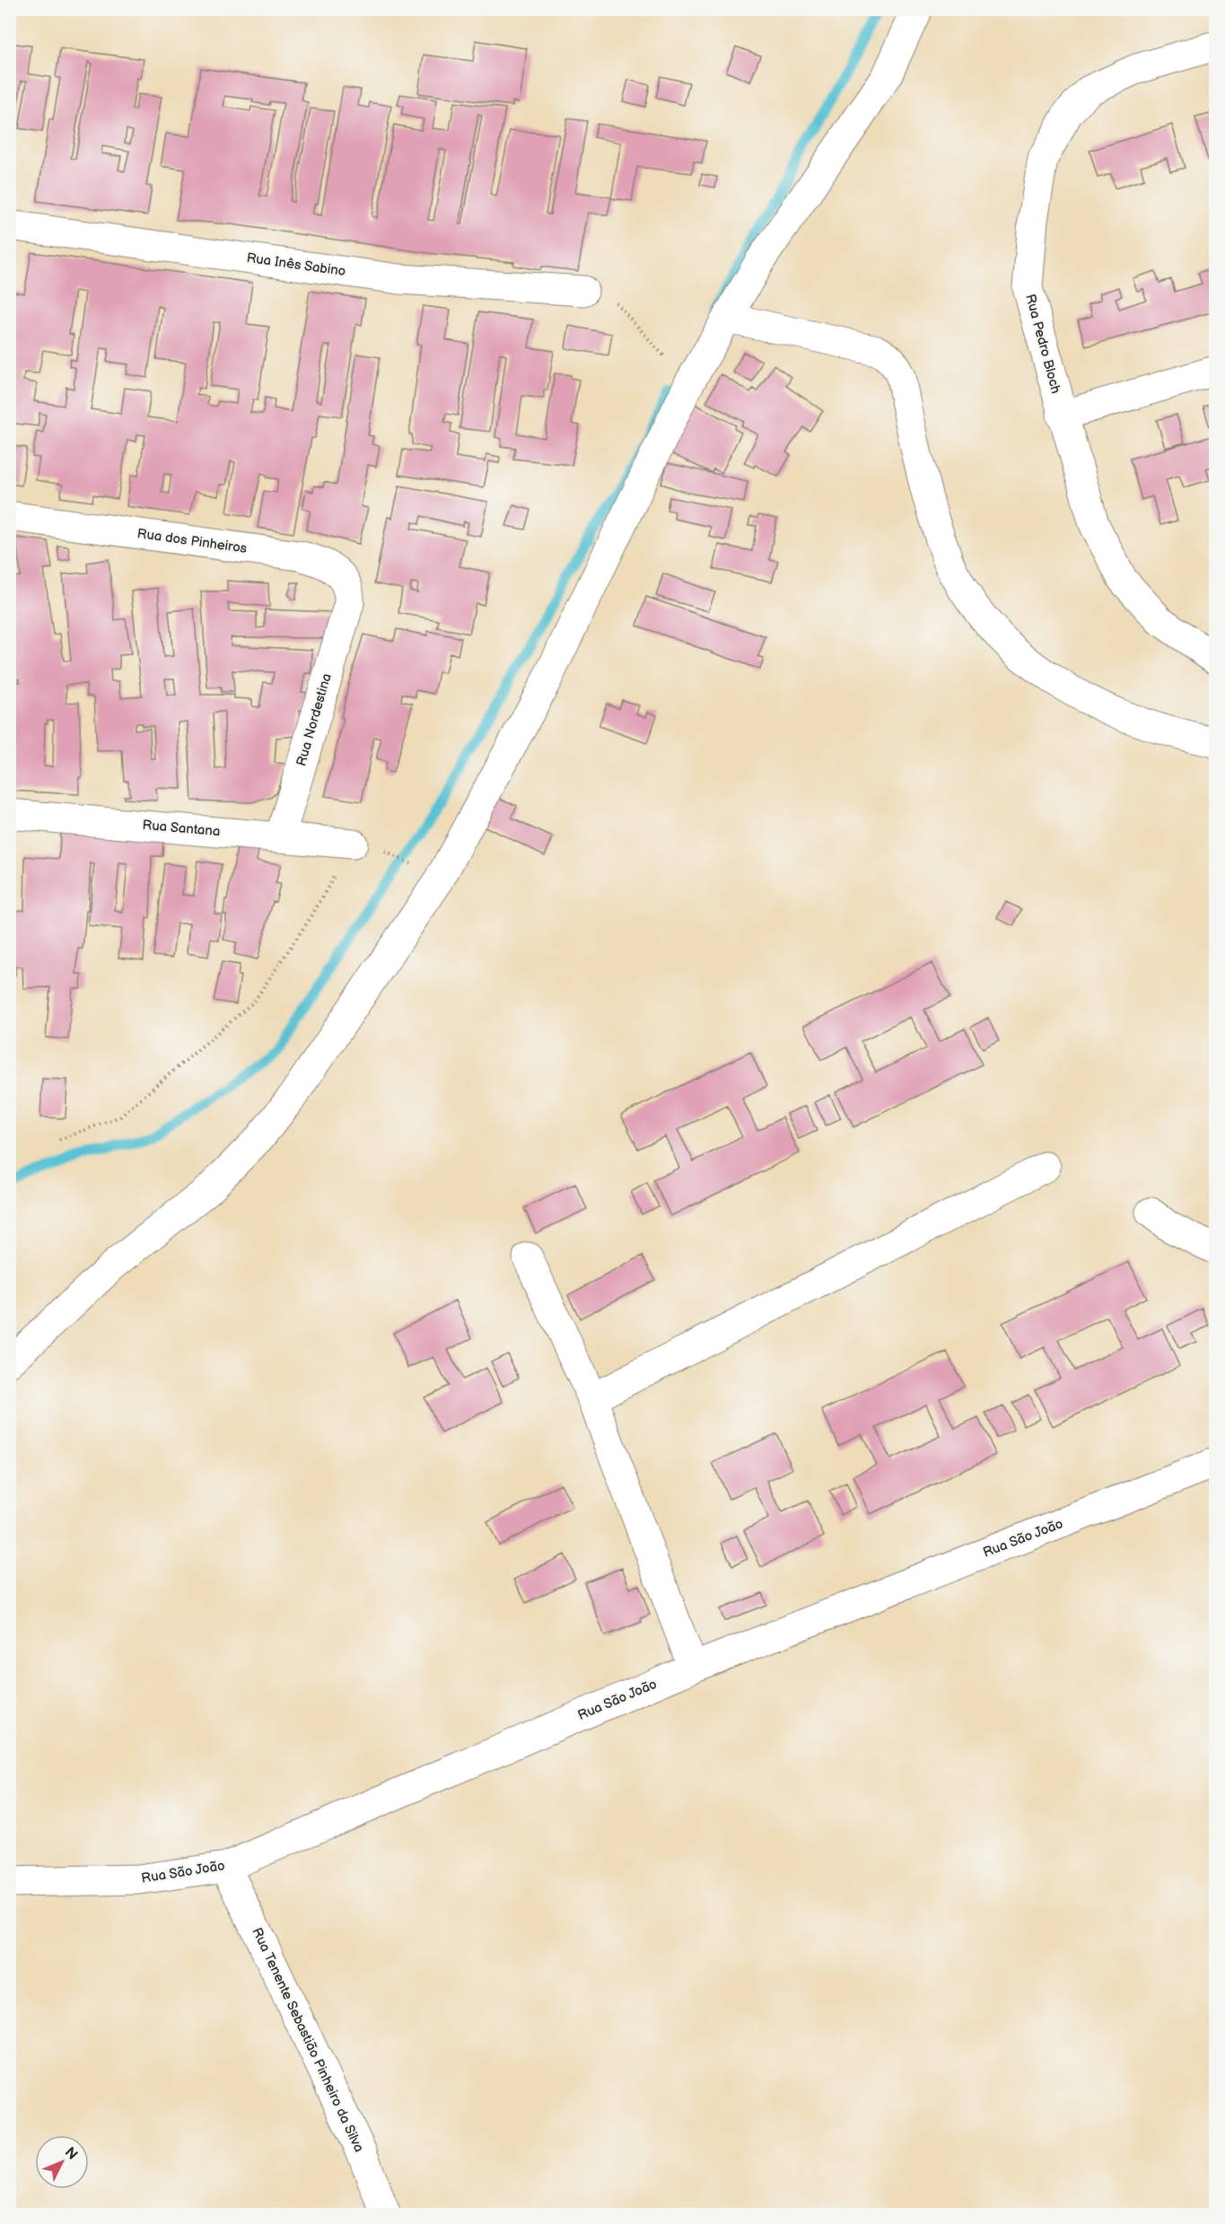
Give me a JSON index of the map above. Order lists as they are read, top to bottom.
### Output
{
  "streets": {
    "street": [
      "Rua Inês Sabino",
      "Rua Pedro Bloch",
      "Rua dos Pinheiros",
      "Rua Nordestina",
      "Rua Santana",
      "Rua São João",
      "Rua Tenente Sebastião Pinheiro da Silva"
    ]
  },
  "crossings": [
    ["Rua dos Pinheiros", "Rua Nordestina"],
    ["Rua Nordestina", "Rua Santana"],
    ["Rua São João", "Rua Tenente Sebastião Pinheiro da Silva"]
  ],
  "north": "top right"
}
